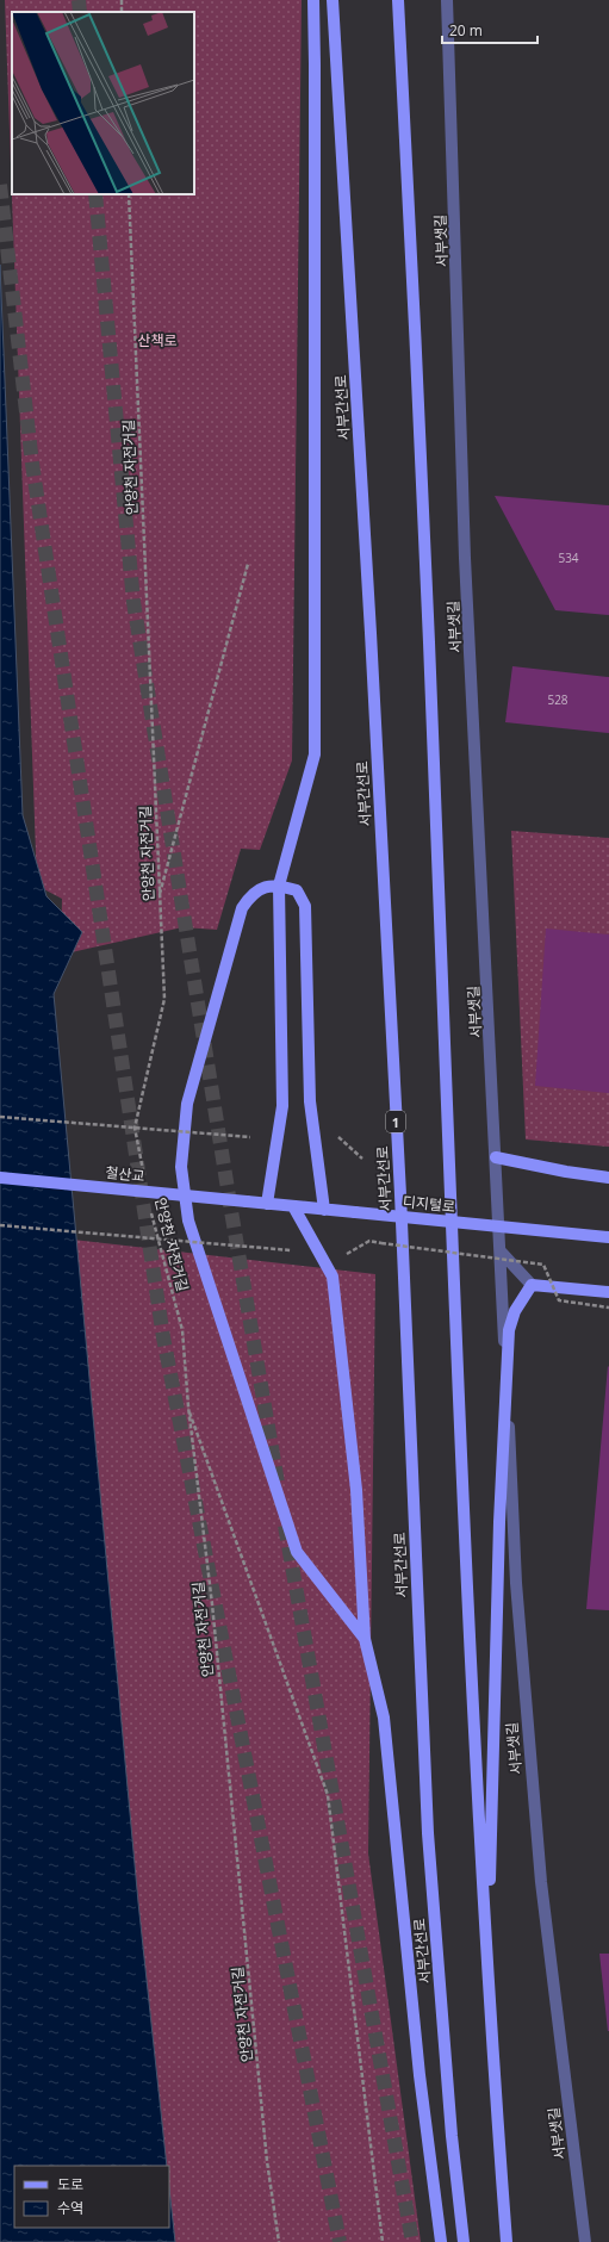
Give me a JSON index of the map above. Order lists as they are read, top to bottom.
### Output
{
  "streets": {
    "main road": [
      "서부간선로",
      "1",
      "철산교",
      "디지털로"
    ],
    "street": ["서부샛길"],
    "path": ["안양천 자전거길"]
  },
  "crossings": [
    ["철산교", "디지털로"]
  ],
  "parks": ["산책로"],
  "house_numbers": ["534", "528"],
  "legend": ["도로", "수역"],
  "scale_bar": "20 m"
}
